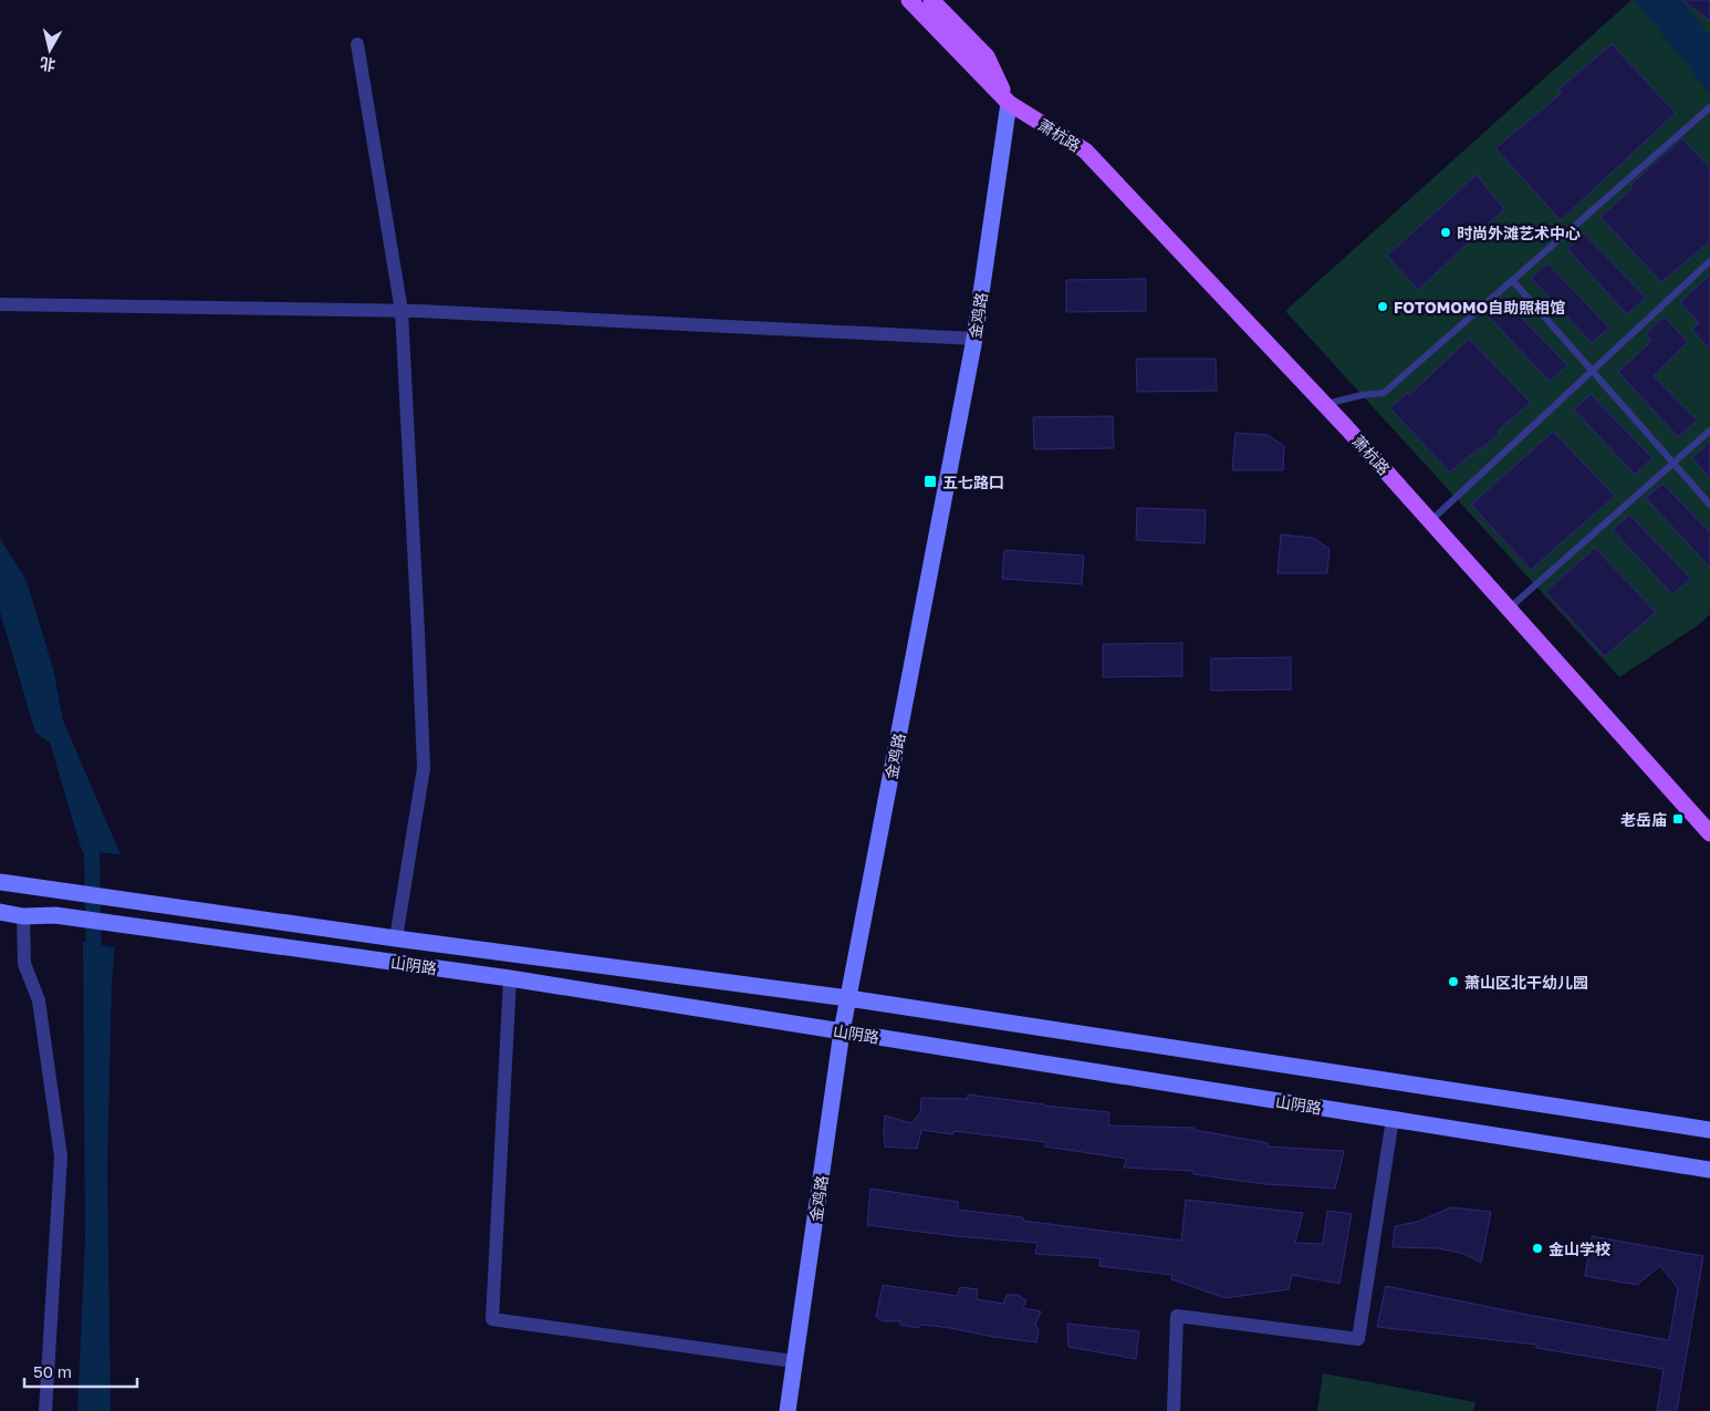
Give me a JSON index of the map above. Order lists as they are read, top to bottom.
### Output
{
  "streets": {
    "main road": ["萧杭路", "金鸡路", "山阴路"]
  },
  "crossings": [
    ["萧杭路", "金鸡路"],
    ["金鸡路", "山阴路"]
  ],
  "places": {
    "other": [
      "时尚外滩艺术中心",
      "FOTOMOMO自助照相馆",
      "萧山区北干幼儿园",
      "金山学校"
    ],
    "transit": ["五七路口", "老岳庙"]
  },
  "scale_bar": "50 m",
  "north": "bottom"
}
